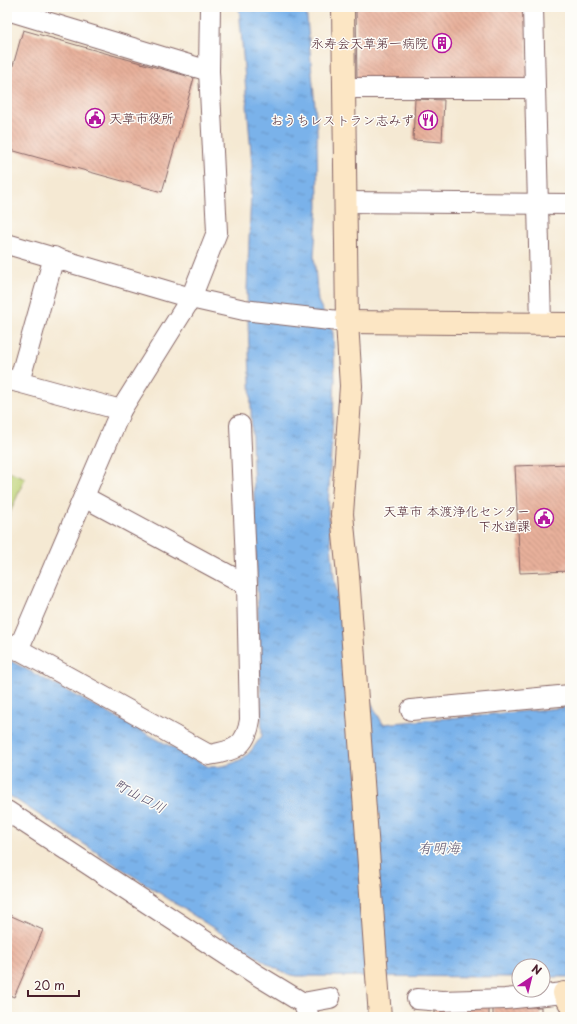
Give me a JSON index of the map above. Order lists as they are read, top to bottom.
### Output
{
  "water": ["町山口川", "有明海"],
  "places": {
    "building": ["永寿会天草第一病院"],
    "public building": ["天草市役所", "天草市 本渡浄化センター 下水道課"],
    "restaurant": ["おうちレストラン志みず"]
  },
  "scale_bar": "20 m",
  "north": "top right"
}
